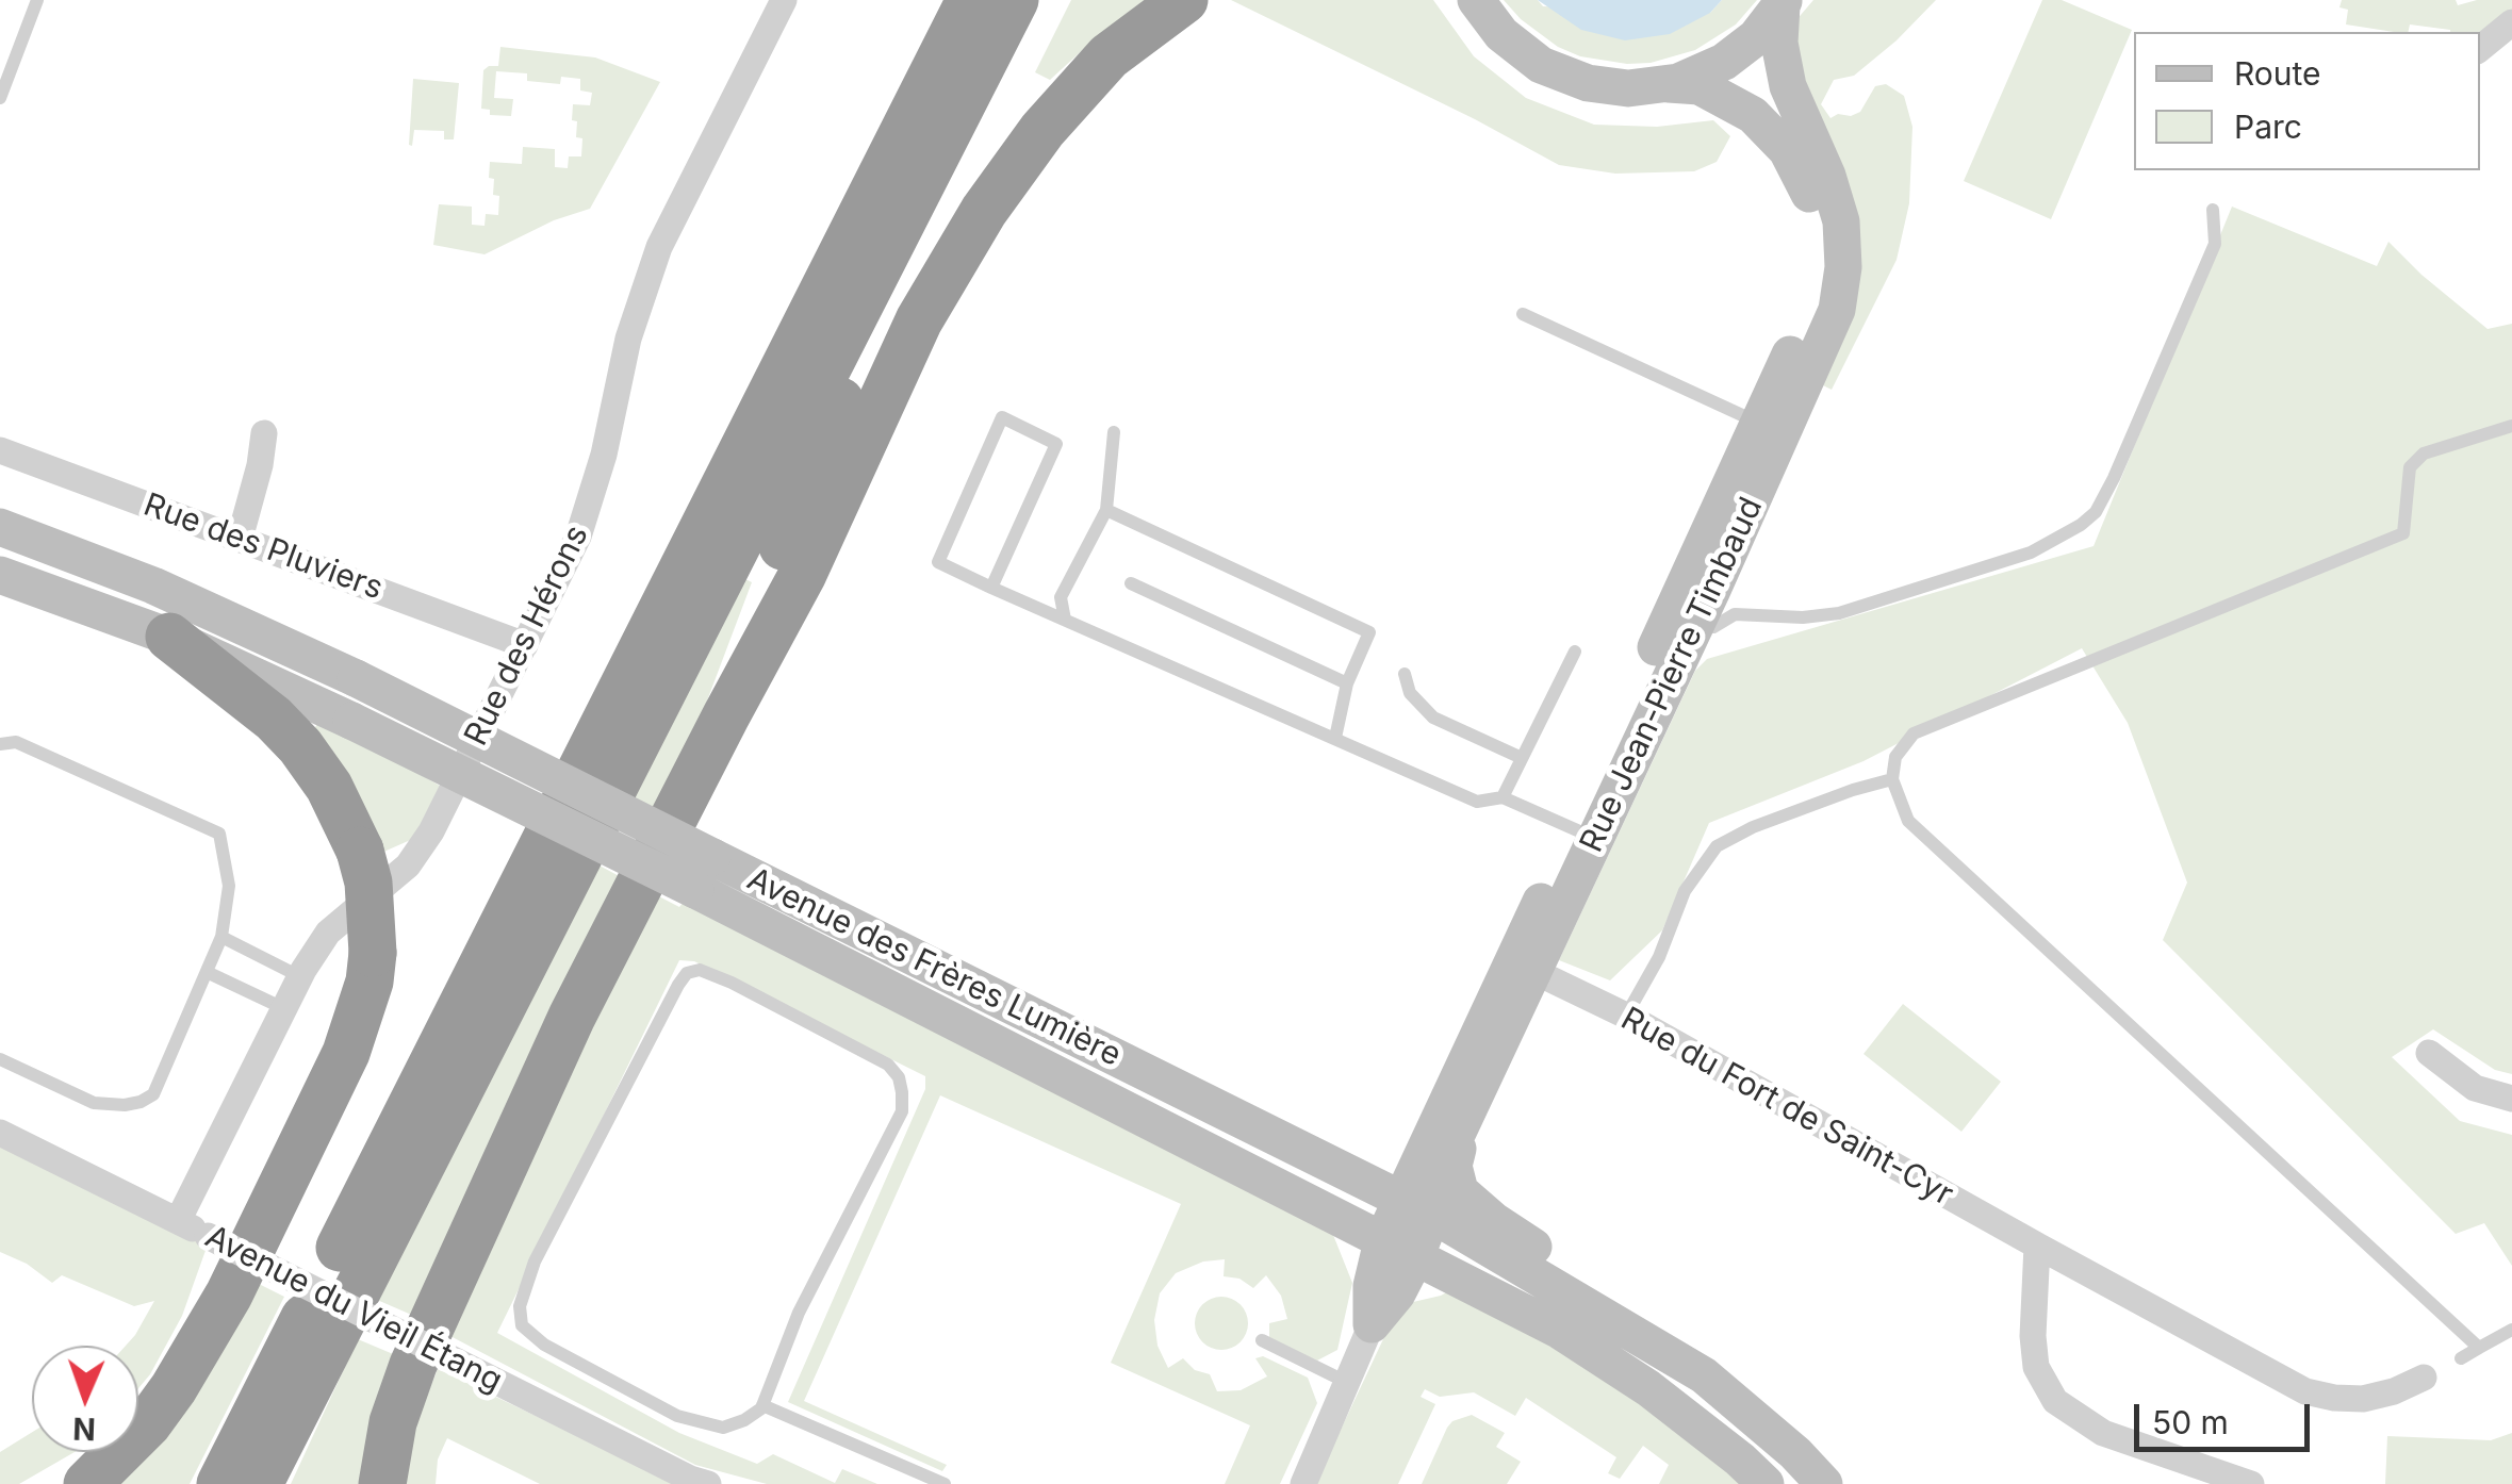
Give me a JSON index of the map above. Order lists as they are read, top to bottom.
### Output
{
  "streets": {
    "main road": ["Rue Jean-Pierre Timbaud", "Avenue des Frères Lumière"],
    "street": [
      "Rue des Pluviers",
      "Rue des Hérons",
      "Rue du Fort de Saint-Cyr",
      "Avenue du Vieil Étang"
    ]
  },
  "crossings": [
    ["Rue des Pluviers", "Rue des Hérons"],
    ["Rue des Hérons", "Avenue du Vieil Étang"],
    ["Rue Jean-Pierre Timbaud", "Avenue des Frères Lumière"],
    ["Rue Jean-Pierre Timbaud", "Rue du Fort de Saint-Cyr"]
  ],
  "legend": ["Route", "Parc"],
  "scale_bar": "50 m",
  "north": "bottom"
}
